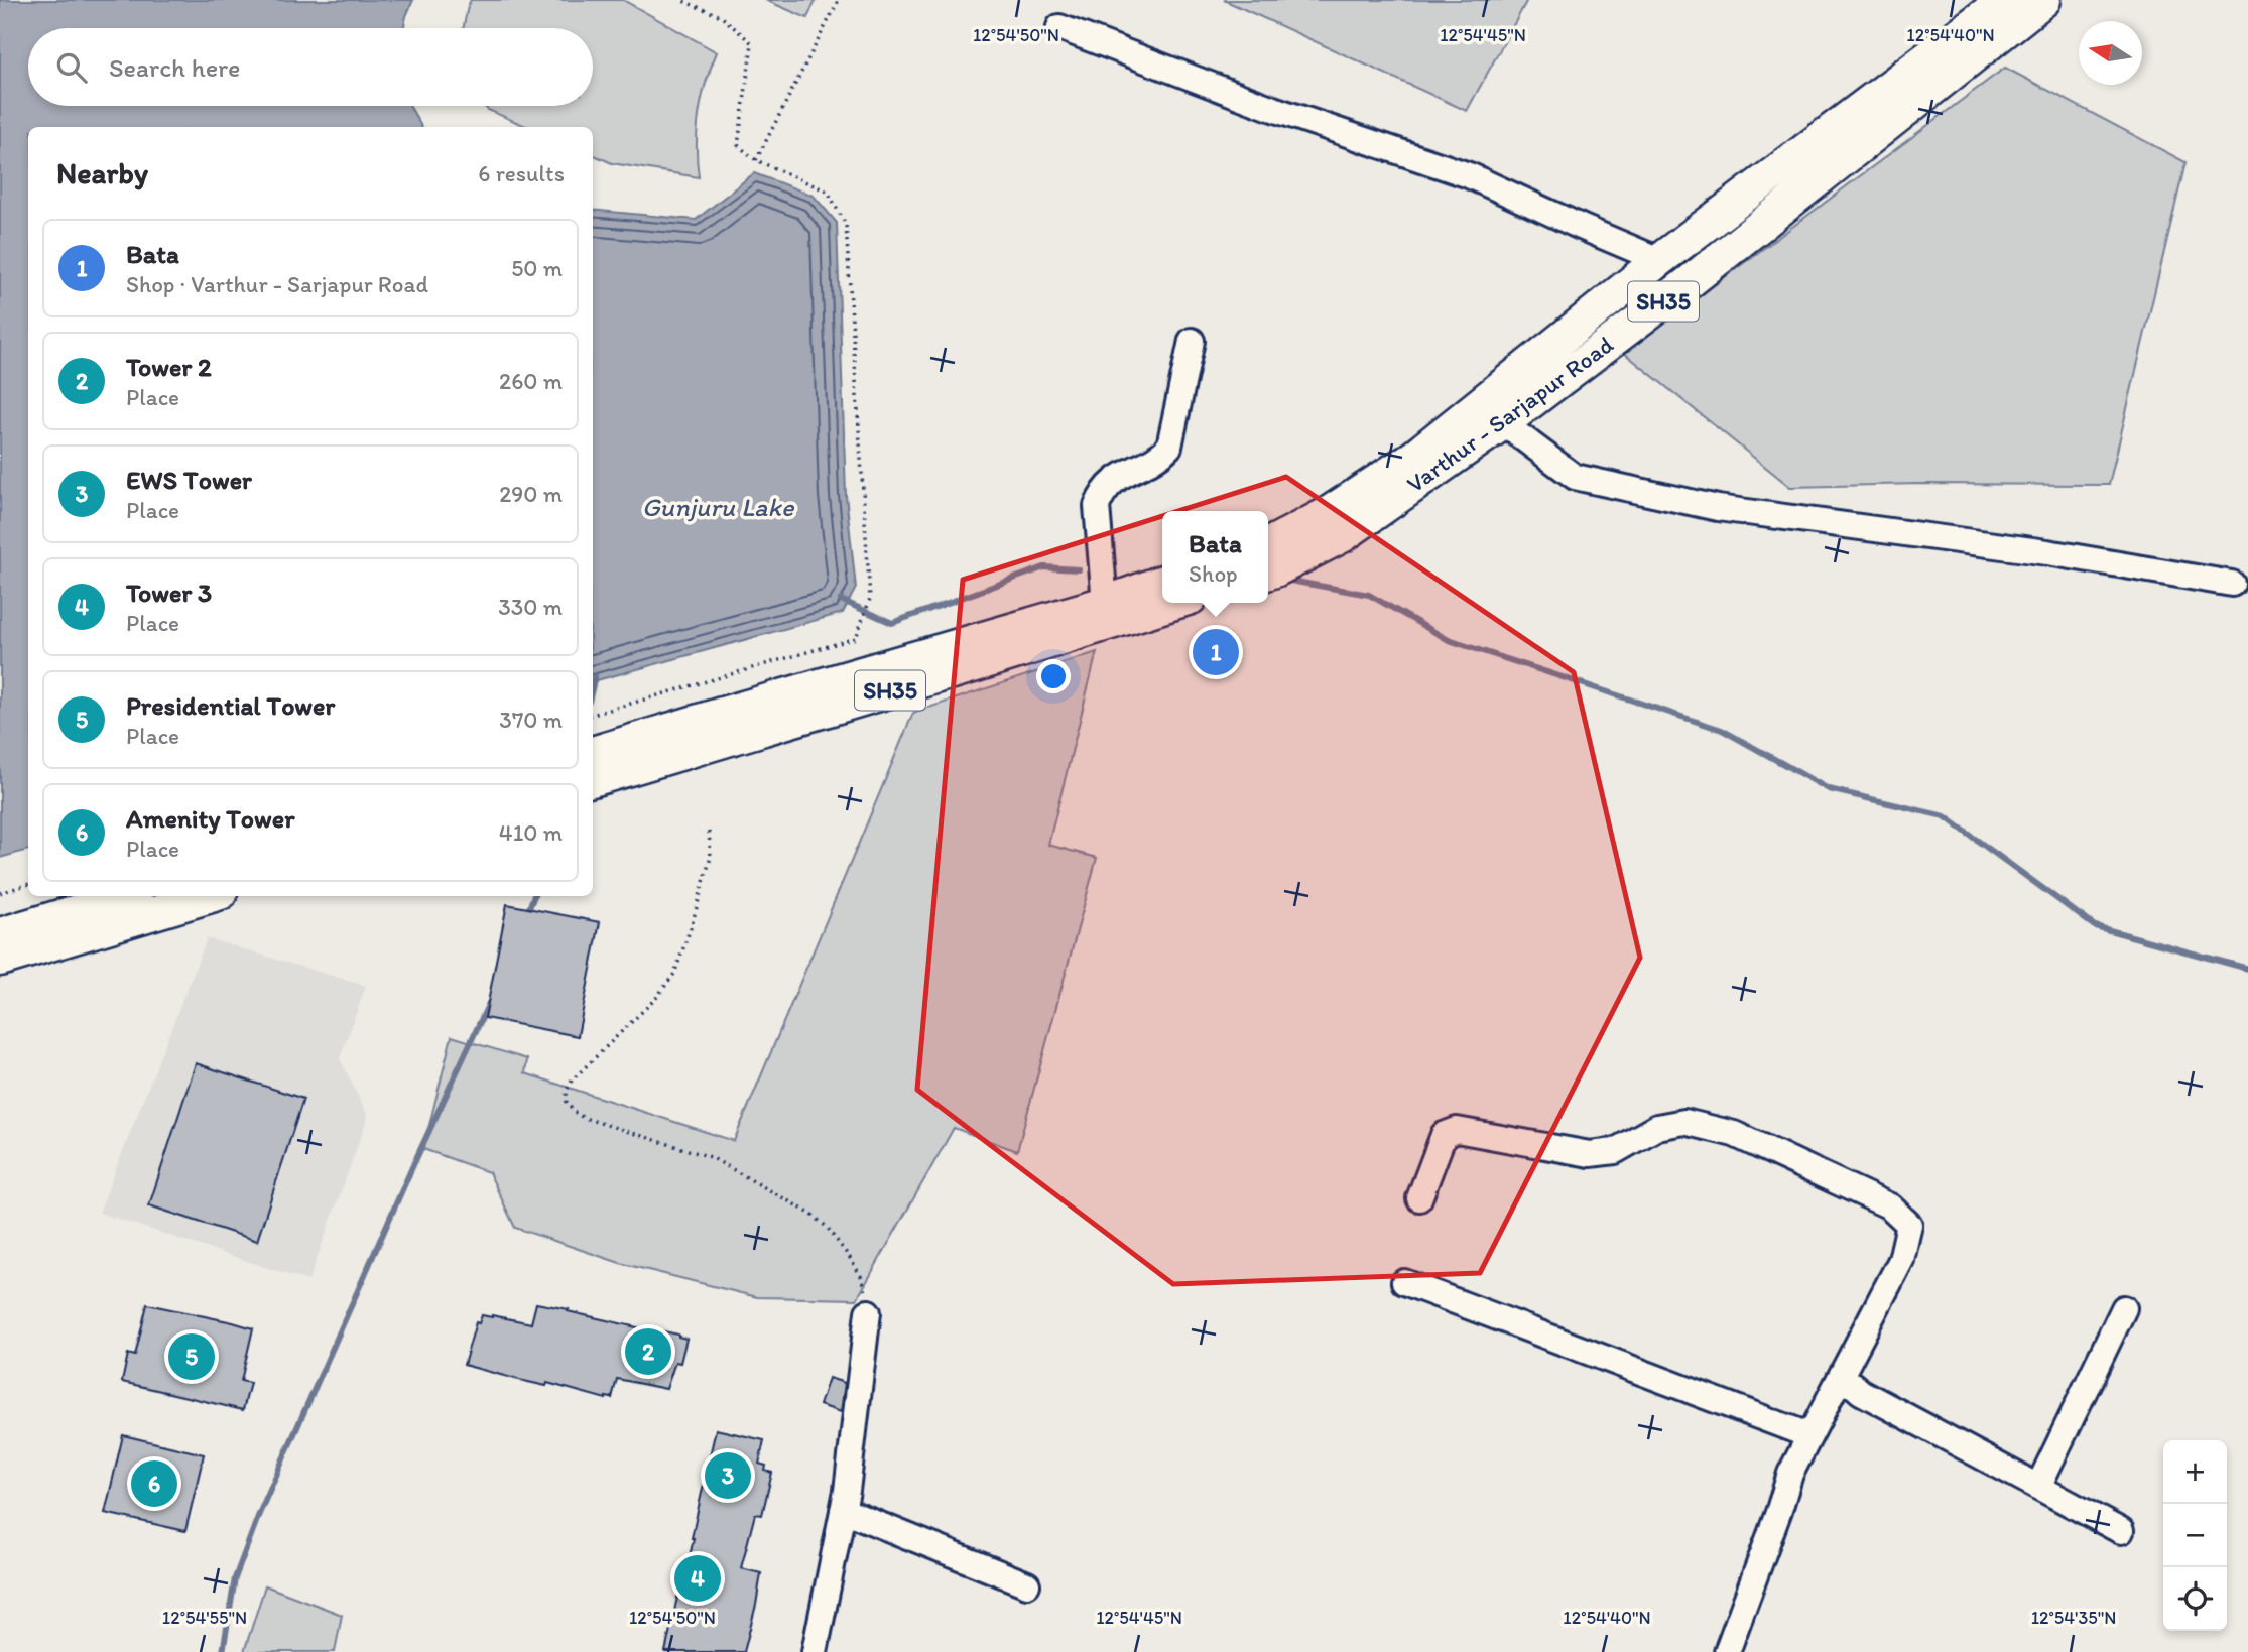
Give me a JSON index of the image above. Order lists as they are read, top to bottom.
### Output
{
  "streets": {
    "main road": ["SH35", "Varthur - Sarjapur Road"]
  },
  "water": ["Gunjuru Lake"],
  "north": "left",
  "page": {
    "search": "Search here",
    "heading": ["Nearby", "6 results"],
    "list": [
      {
        "mark": "1",
        "name": "Bata",
        "note": "Shop · Varthur - Sarjapur Road",
        "value": "50 m"
      },
      {
        "mark": "2",
        "name": "Tower 2",
        "note": "Place",
        "value": "260 m"
      },
      {
        "mark": "3",
        "name": "EWS Tower",
        "note": "Place",
        "value": "290 m"
      },
      {
        "mark": "4",
        "name": "Tower 3",
        "note": "Place",
        "value": "330 m"
      },
      {
        "mark": "5",
        "name": "Presidential Tower",
        "note": "Place",
        "value": "370 m"
      },
      {
        "mark": "6",
        "name": "Amenity Tower",
        "note": "Place",
        "value": "410 m"
      }
    ],
    "popup": ["Bata", "Shop"],
    "pins": [
      "1",
      "2",
      "5",
      "3",
      "6",
      "4"
    ],
    "map_buttons": ["+", "−"]
  },
  "coordinates": [
    "12°54'50\"N",
    "12°54'45\"N",
    "12°54'40\"N",
    "12°54'55\"N",
    "12°54'35\"N"
  ]
}
